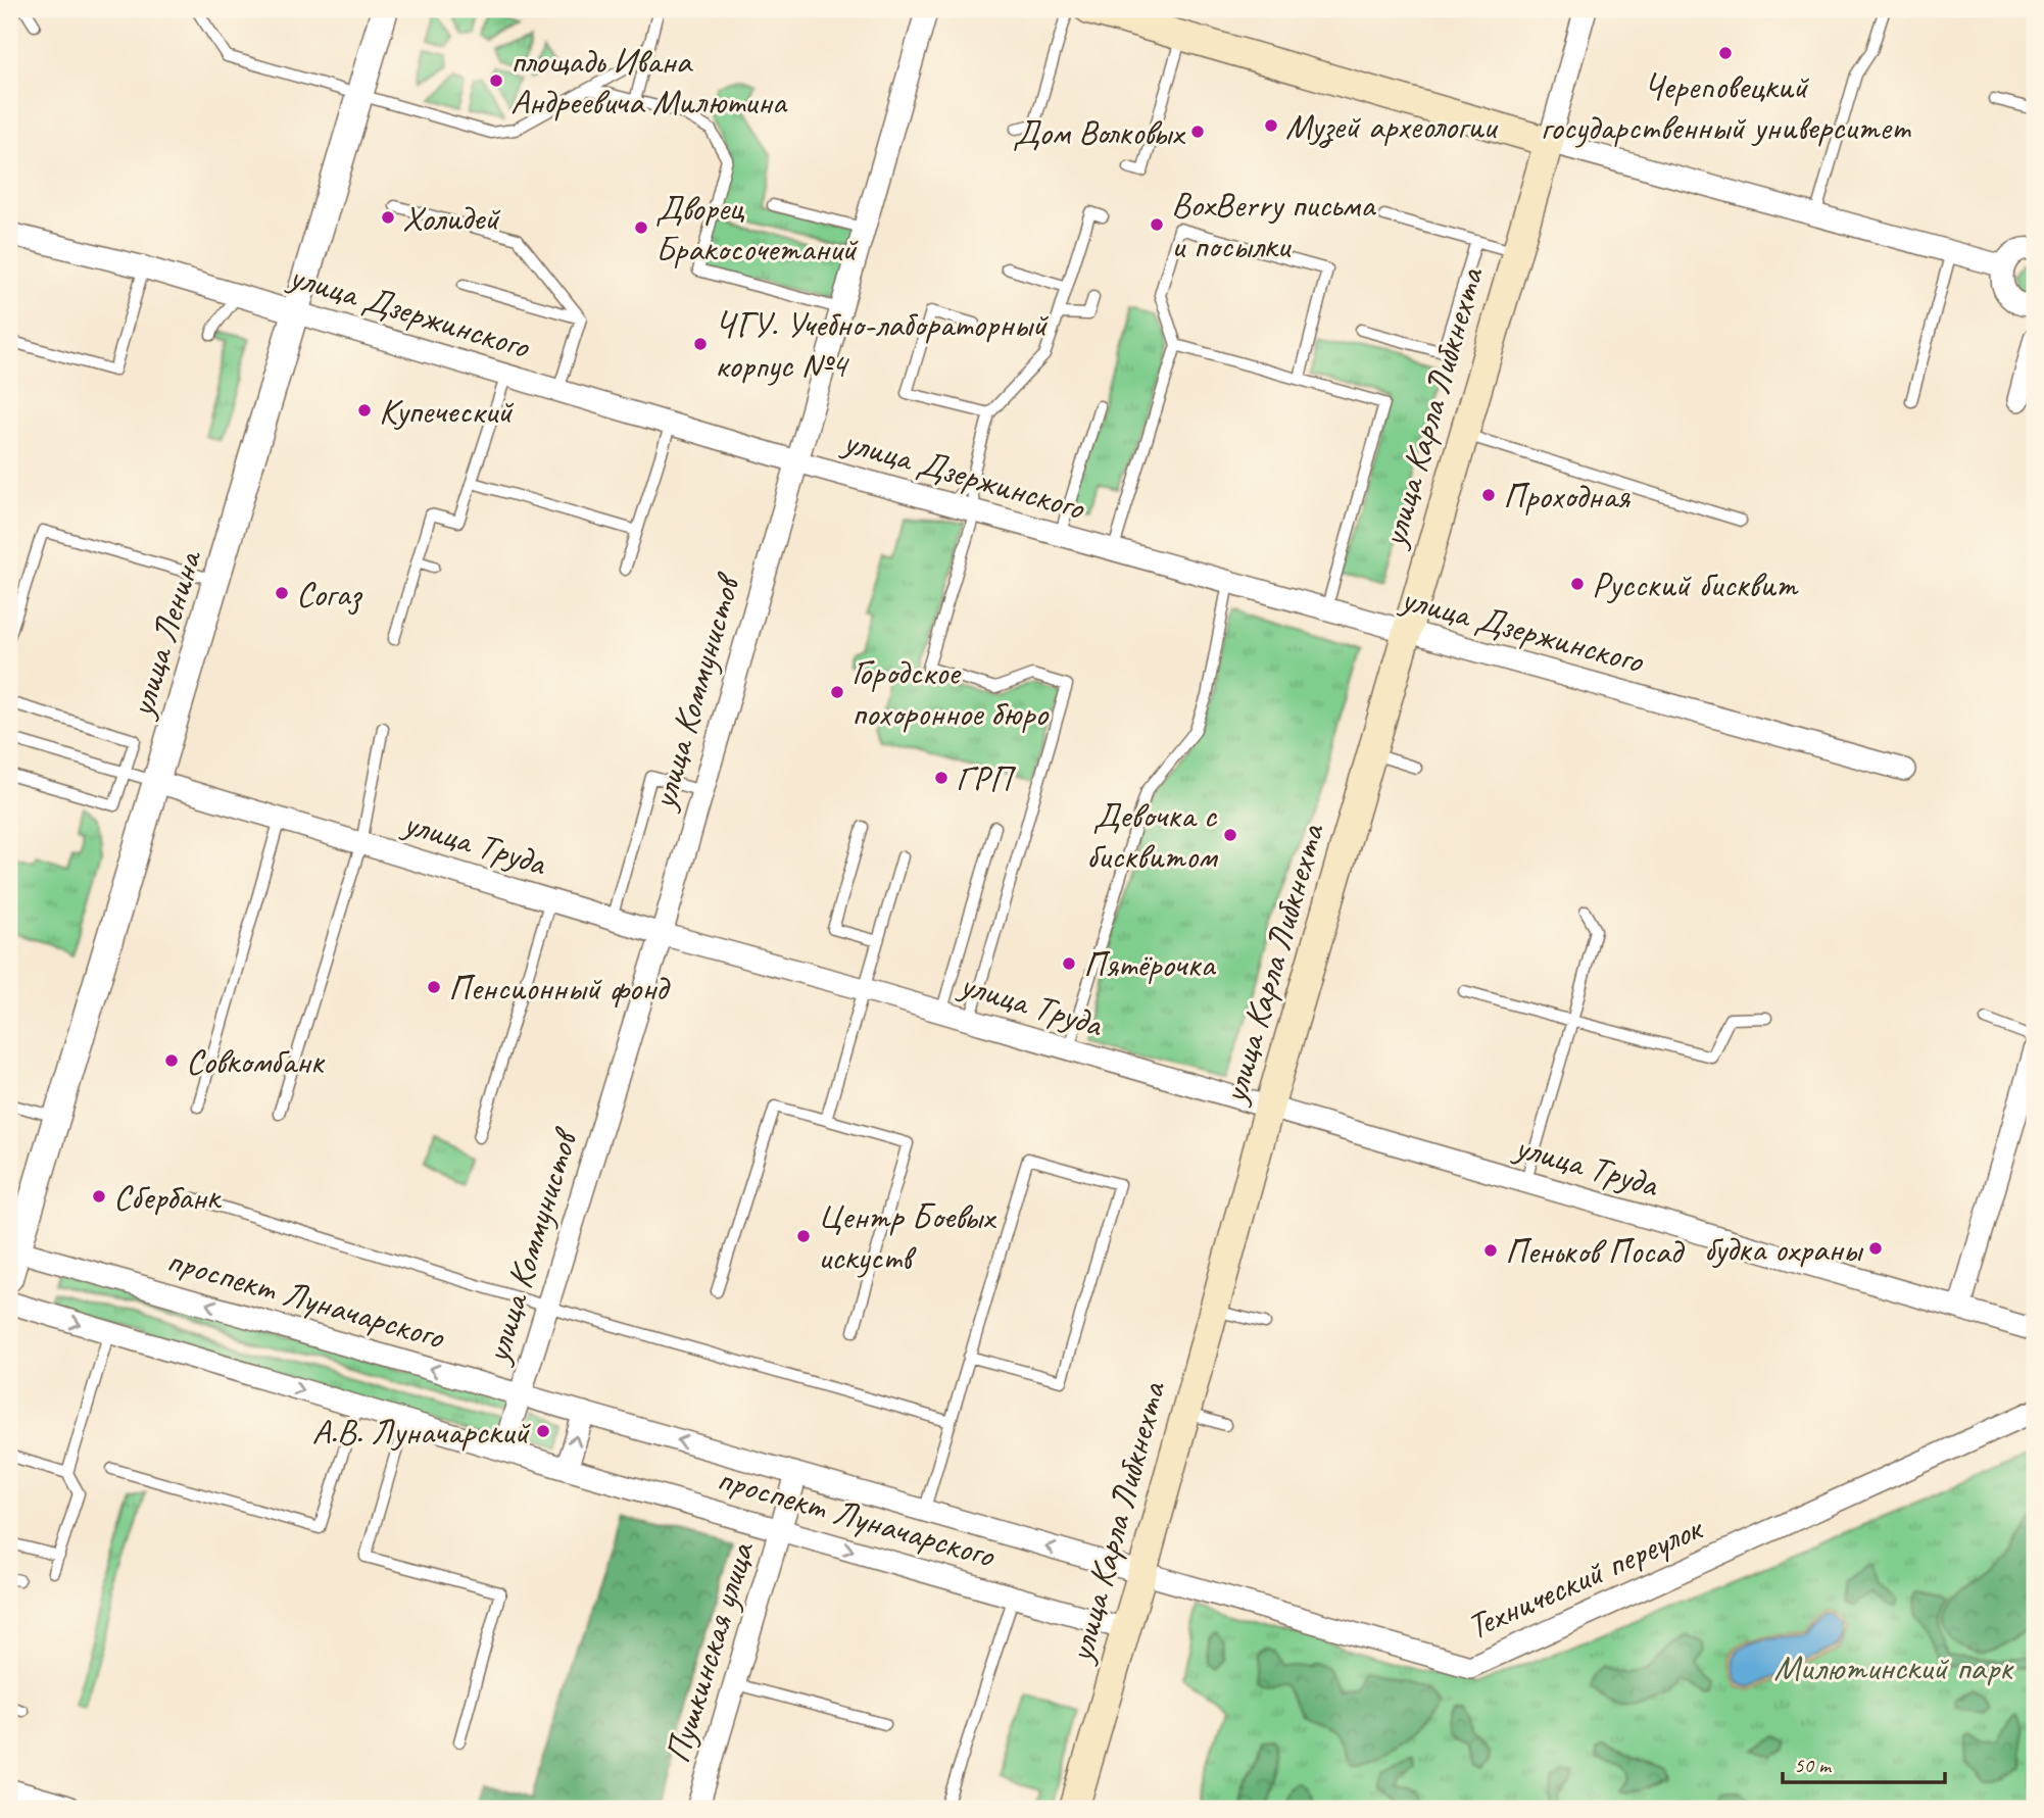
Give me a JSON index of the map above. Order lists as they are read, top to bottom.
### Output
{
  "streets": {
    "main road": ["улица Карла Либкнехта"],
    "street": [
      "улица Дзержинского",
      "улица Ленина",
      "улица Коммунистов",
      "улица Труда",
      "проспект Луначарского",
      "Технический переулок",
      "Пушкинская улица"
    ]
  },
  "crossings": [
    ["улица Дзержинского", "улица Карла Либкнехта"],
    ["улица Дзержинского", "улица Ленина"],
    ["улица Дзержинского", "улица Коммунистов"],
    ["улица Карла Либкнехта", "улица Труда"],
    ["улица Карла Либкнехта", "проспект Луначарского"],
    ["улица Карла Либкнехта", "Технический переулок"],
    ["улица Ленина", "улица Труда"],
    ["улица Ленина", "проспект Луначарского"],
    ["улица Коммунистов", "улица Труда"],
    ["улица Коммунистов", "проспект Луначарского"],
    ["проспект Луначарского", "Технический переулок"],
    ["проспект Луначарского", "Пушкинская улица"]
  ],
  "parks": ["Милютинский парк"],
  "places": [
    "Череповецкий государственный университет",
    "площадь Ивана Андреевича Милютина",
    "Музей археологии",
    "Дом Волковых",
    "Холидей",
    "BoxBerry письма и посылки",
    "Дворец Бракосочетаний",
    "ЧГУ. Учебно-лабораторный корпус №4",
    "Купеческий",
    "Проходная",
    "Русский бисквит",
    "Согаз",
    "Городское похоронное бюро",
    "ГРП",
    "Девочка с бисквитом",
    "Пятёрочка",
    "Пенсионный фонд",
    "Совкомбанк",
    "Сбербанк",
    "Центр Боевых искуств",
    "будка охраны",
    "Пеньков Посад",
    "А.В. Луначарский"
  ],
  "scale_bar": "50 m"
}
